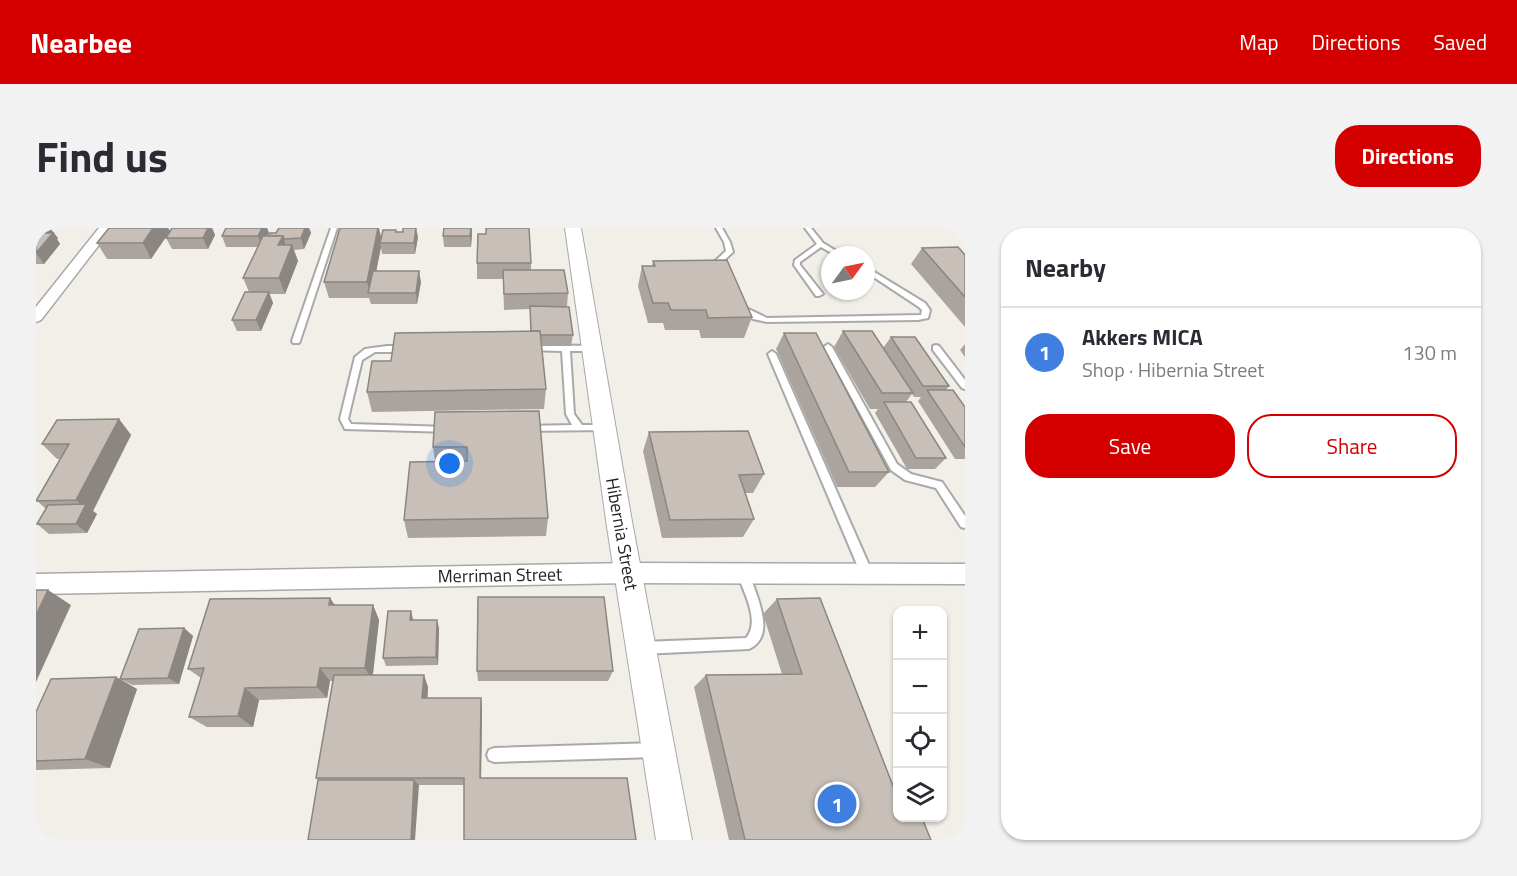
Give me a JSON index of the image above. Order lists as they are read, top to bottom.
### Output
{
  "streets": {
    "street": ["Hibernia Street", "Merriman Street"]
  },
  "crossings": [
    ["Hibernia Street", "Merriman Street"]
  ],
  "north": "top right",
  "page": {
    "header": "Nearbee",
    "nav": ["Map", "Directions", "Saved"],
    "title": "Find us",
    "buttons": [
      "Directions",
      ["Save", "Share"]
    ],
    "heading": "Nearby",
    "list": [
      {
        "mark": "1",
        "name": "Akkers MICA",
        "note": "Shop · Hibernia Street",
        "value": "130 m"
      }
    ],
    "map_buttons": ["+", "−"],
    "pins": "1"
  }
}
